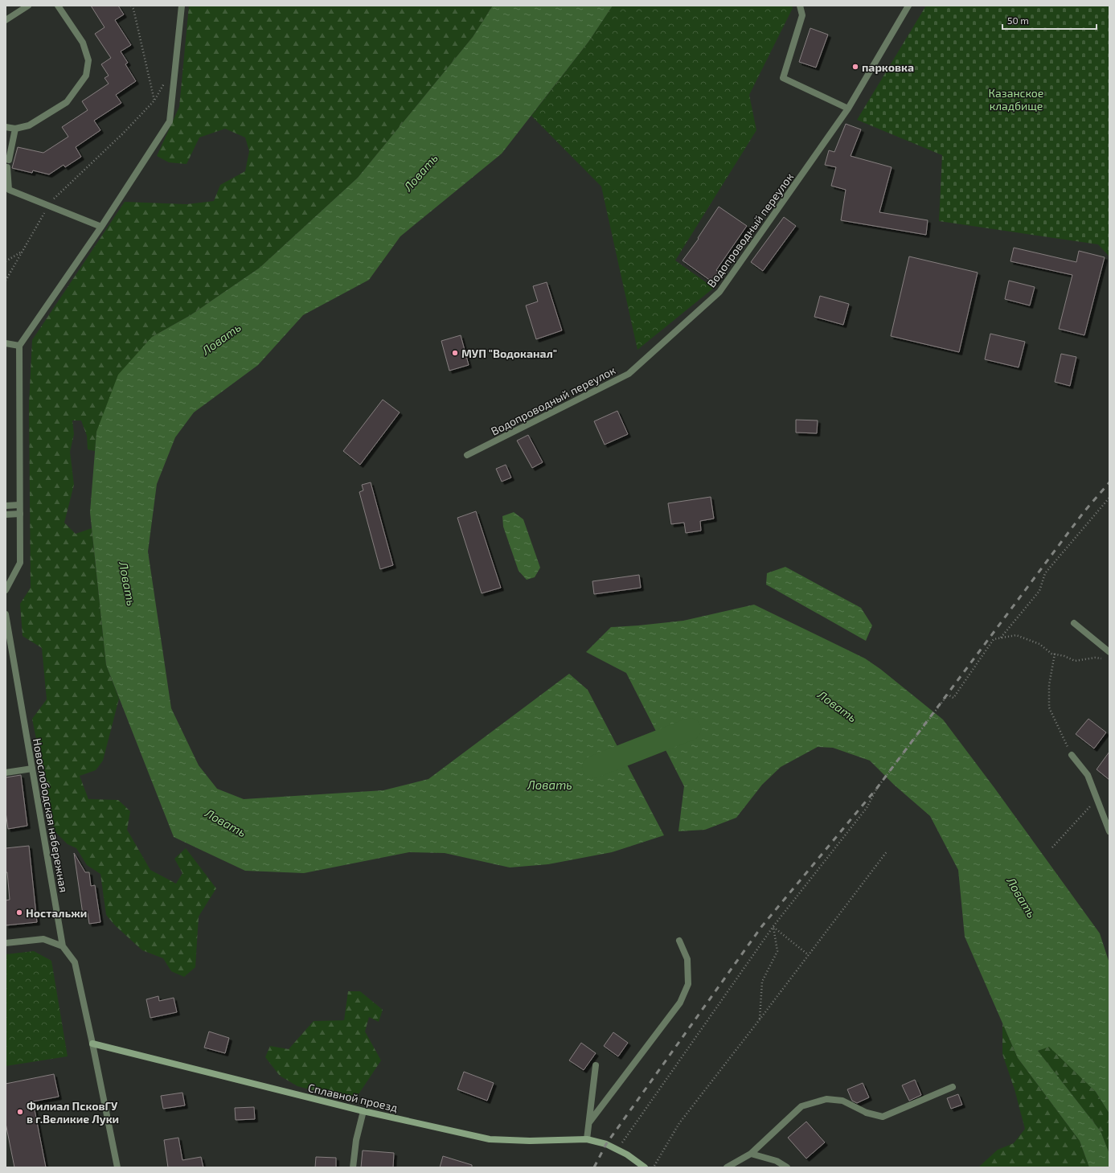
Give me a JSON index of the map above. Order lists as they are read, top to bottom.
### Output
{
  "streets": {
    "street": ["Водопроводный переулок", "Новослободская набережная", "Сплавной проезд"]
  },
  "crossings": [
    ["Новослободская набережная", "Сплавной проезд"]
  ],
  "water": ["Ловать"],
  "parks": ["Казанское кладбище"],
  "places": [
    "парковка",
    "МУП \"Водоканал\"",
    "Ностальжи",
    "Филиал ПсковГУ в г.Великие Луки"
  ],
  "scale_bar": "50 m"
}
